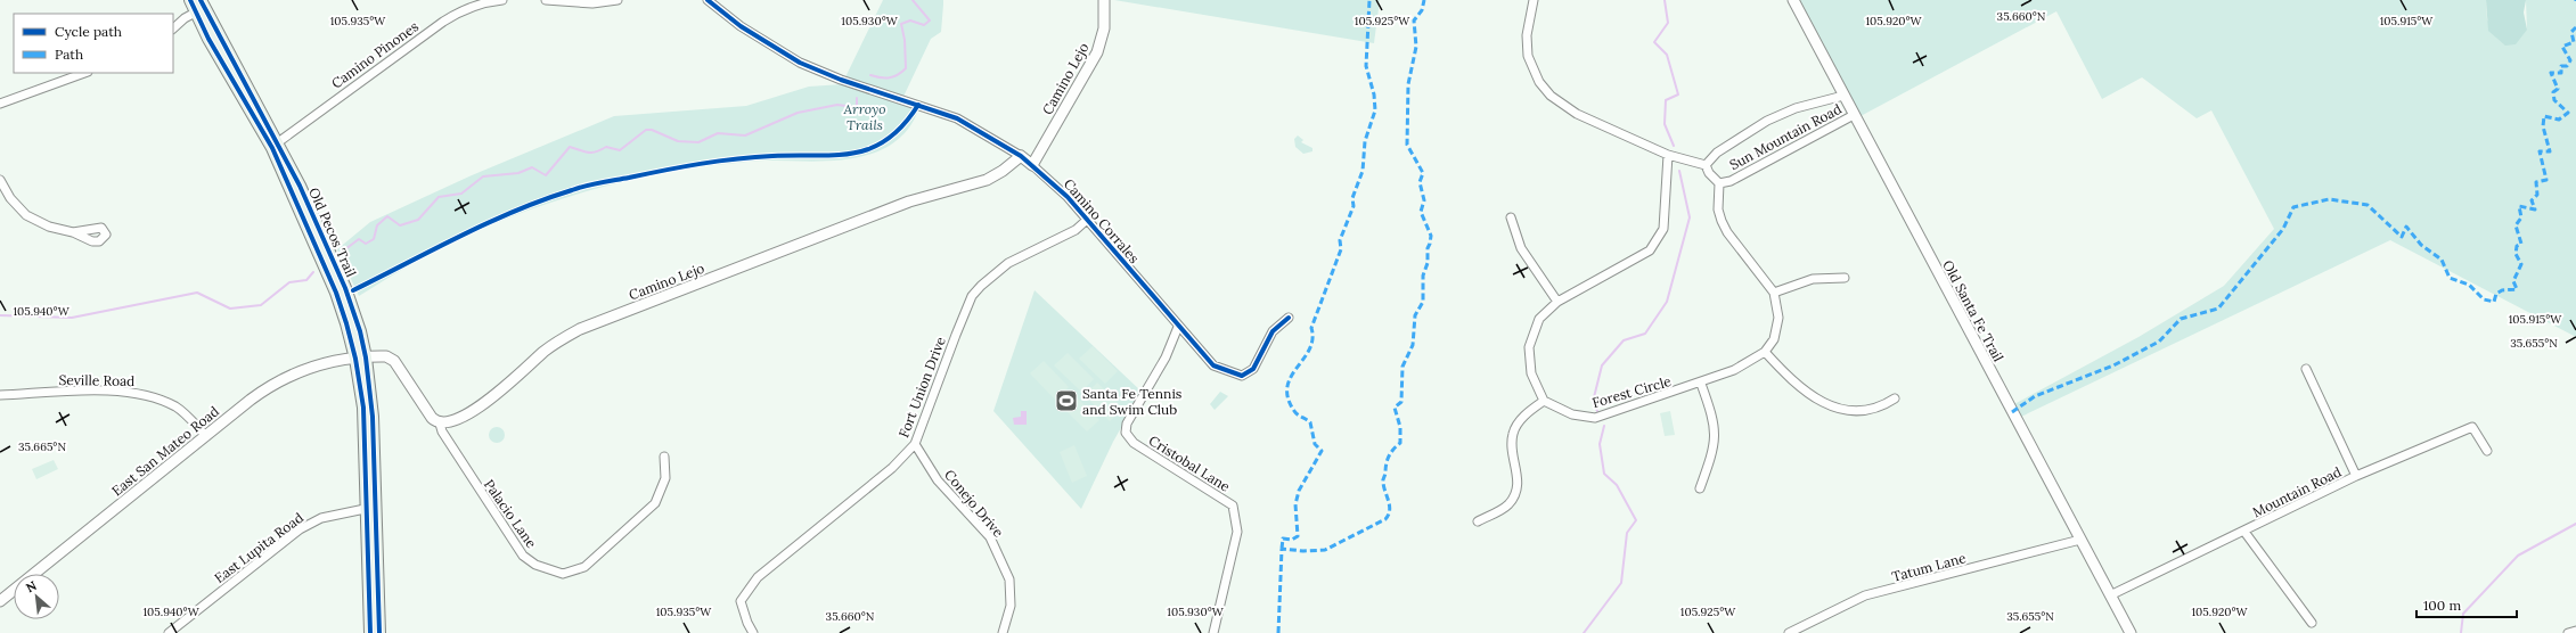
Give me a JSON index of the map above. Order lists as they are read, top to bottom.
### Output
{
  "streets": {
    "main road": ["Old Pecos Trail"],
    "street": [
      "Camino Pinones",
      "Camino Lejo",
      "Sun Mountain Road",
      "Camino Corrales",
      "Old Santa Fe Trail",
      "Seville Road",
      "Fort Union Drive",
      "Forest Circle",
      "East San Mateo Road",
      "Cristobal Lane",
      "Mountain Road",
      "Conejo Drive",
      "Palacio Lane",
      "East Lupita Road",
      "Tatum Lane"
    ]
  },
  "crossings": [
    ["Camino Pinones", "Old Pecos Trail"],
    ["Camino Lejo", "Camino Corrales"],
    ["Camino Lejo", "Palacio Lane"],
    ["Sun Mountain Road", "Old Santa Fe Trail"],
    ["Sun Mountain Road", "Forest Circle"],
    ["Camino Corrales", "Fort Union Drive"],
    ["Camino Corrales", "Cristobal Lane"],
    ["Old Pecos Trail", "East San Mateo Road"],
    ["Old Pecos Trail", "East Lupita Road"],
    ["Old Santa Fe Trail", "Mountain Road"],
    ["Old Santa Fe Trail", "Tatum Lane"],
    ["Seville Road", "East San Mateo Road"],
    ["Fort Union Drive", "Conejo Drive"]
  ],
  "parks": ["Arroyo Trails"],
  "places": {
    "sports": ["Santa Fe Tennis and Swim Club"]
  },
  "legend": ["Cycle path", "Path"],
  "scale_bar": "100 m",
  "north": "top left",
  "coordinates": [
    "35.660°N",
    "105.935°W",
    "105.930°W",
    "105.925°W",
    "105.920°W",
    "105.915°W",
    "105.940°W",
    "35.655°N",
    "35.665°N"
  ]
}
